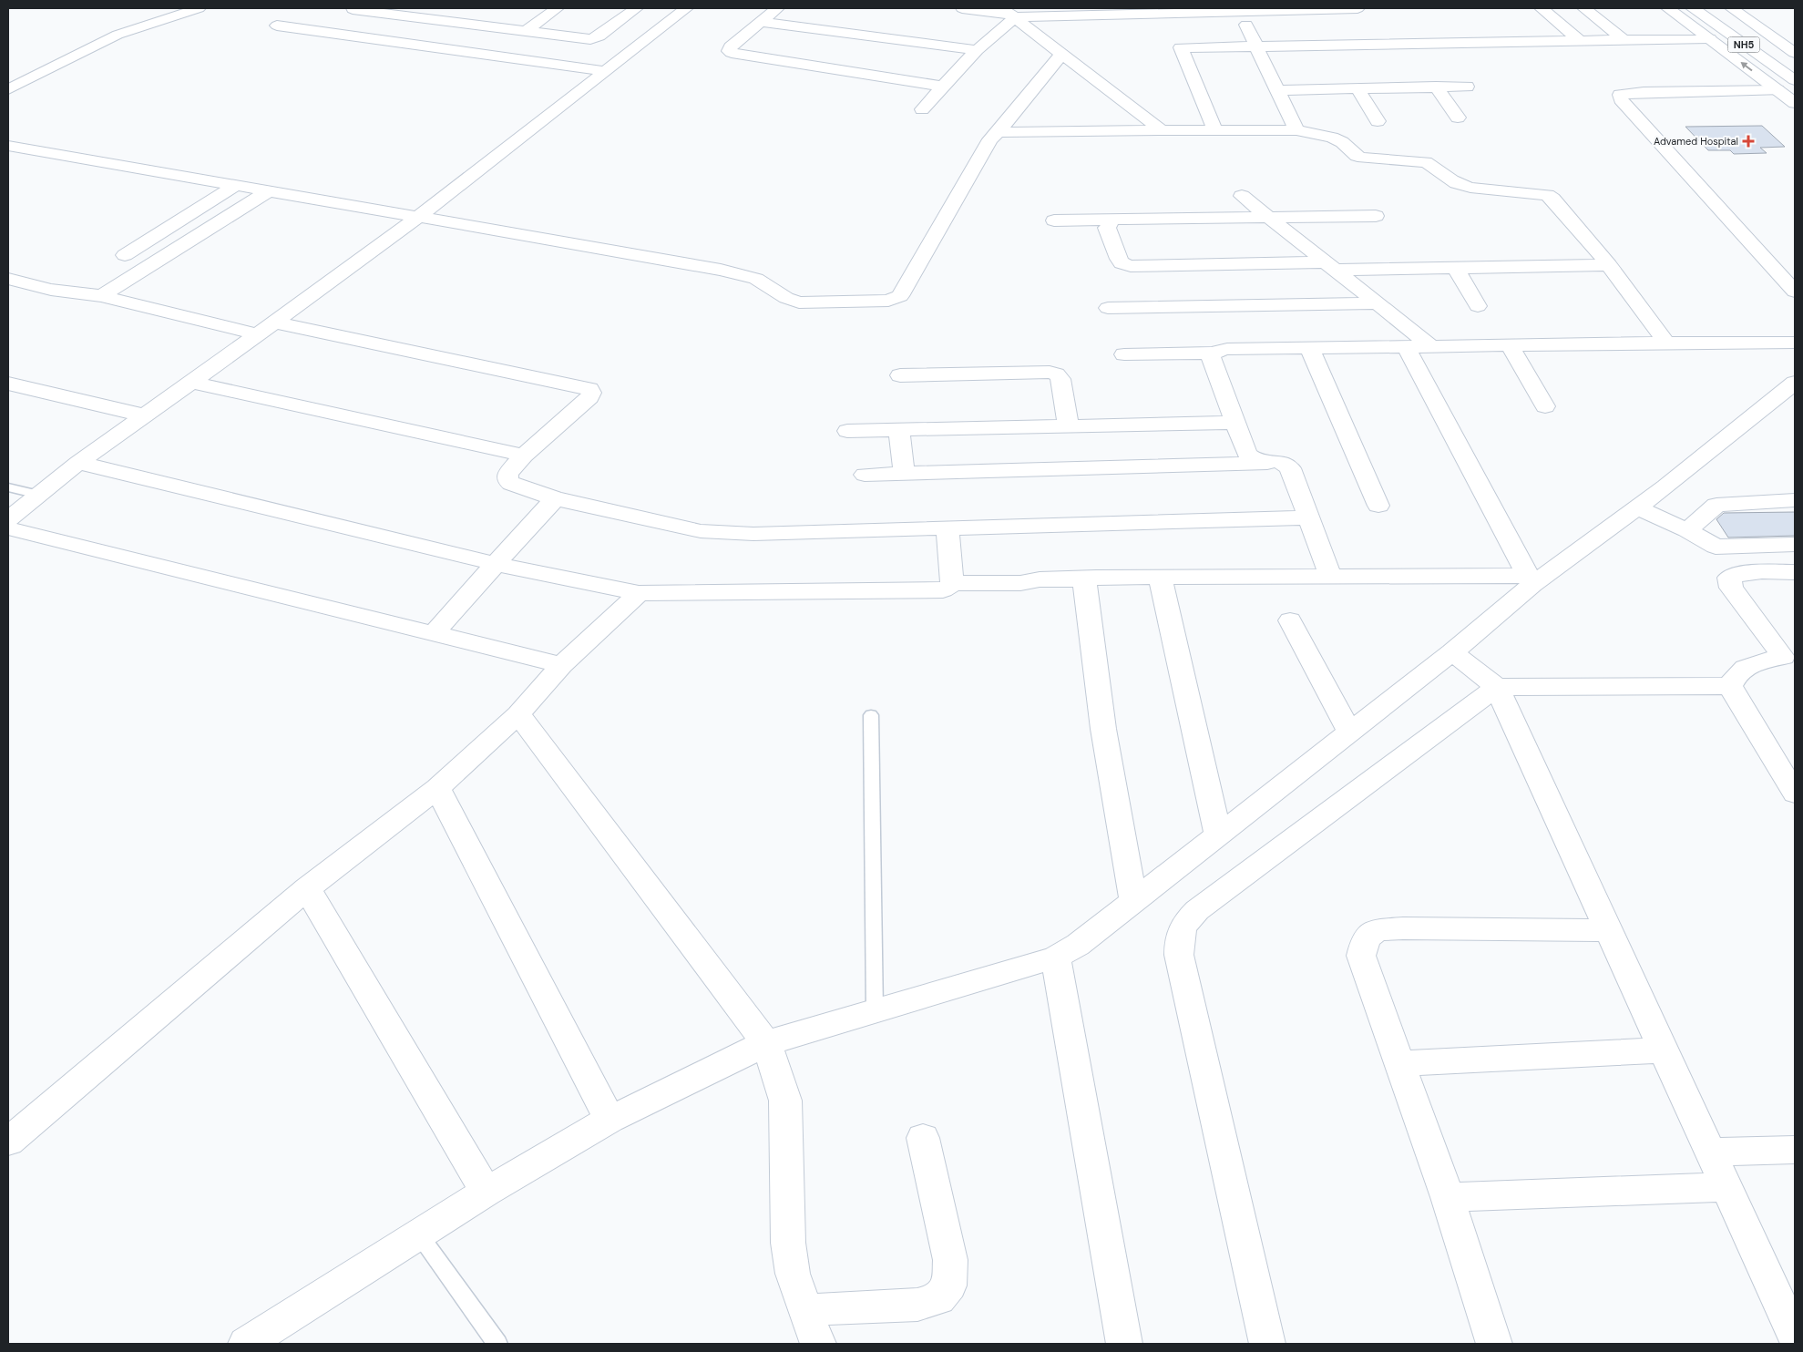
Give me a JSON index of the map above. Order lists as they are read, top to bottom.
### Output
{
  "streets": {
    "main road": ["NH5"]
  },
  "places": {
    "health": ["Advamed Hospital"]
  }
}
